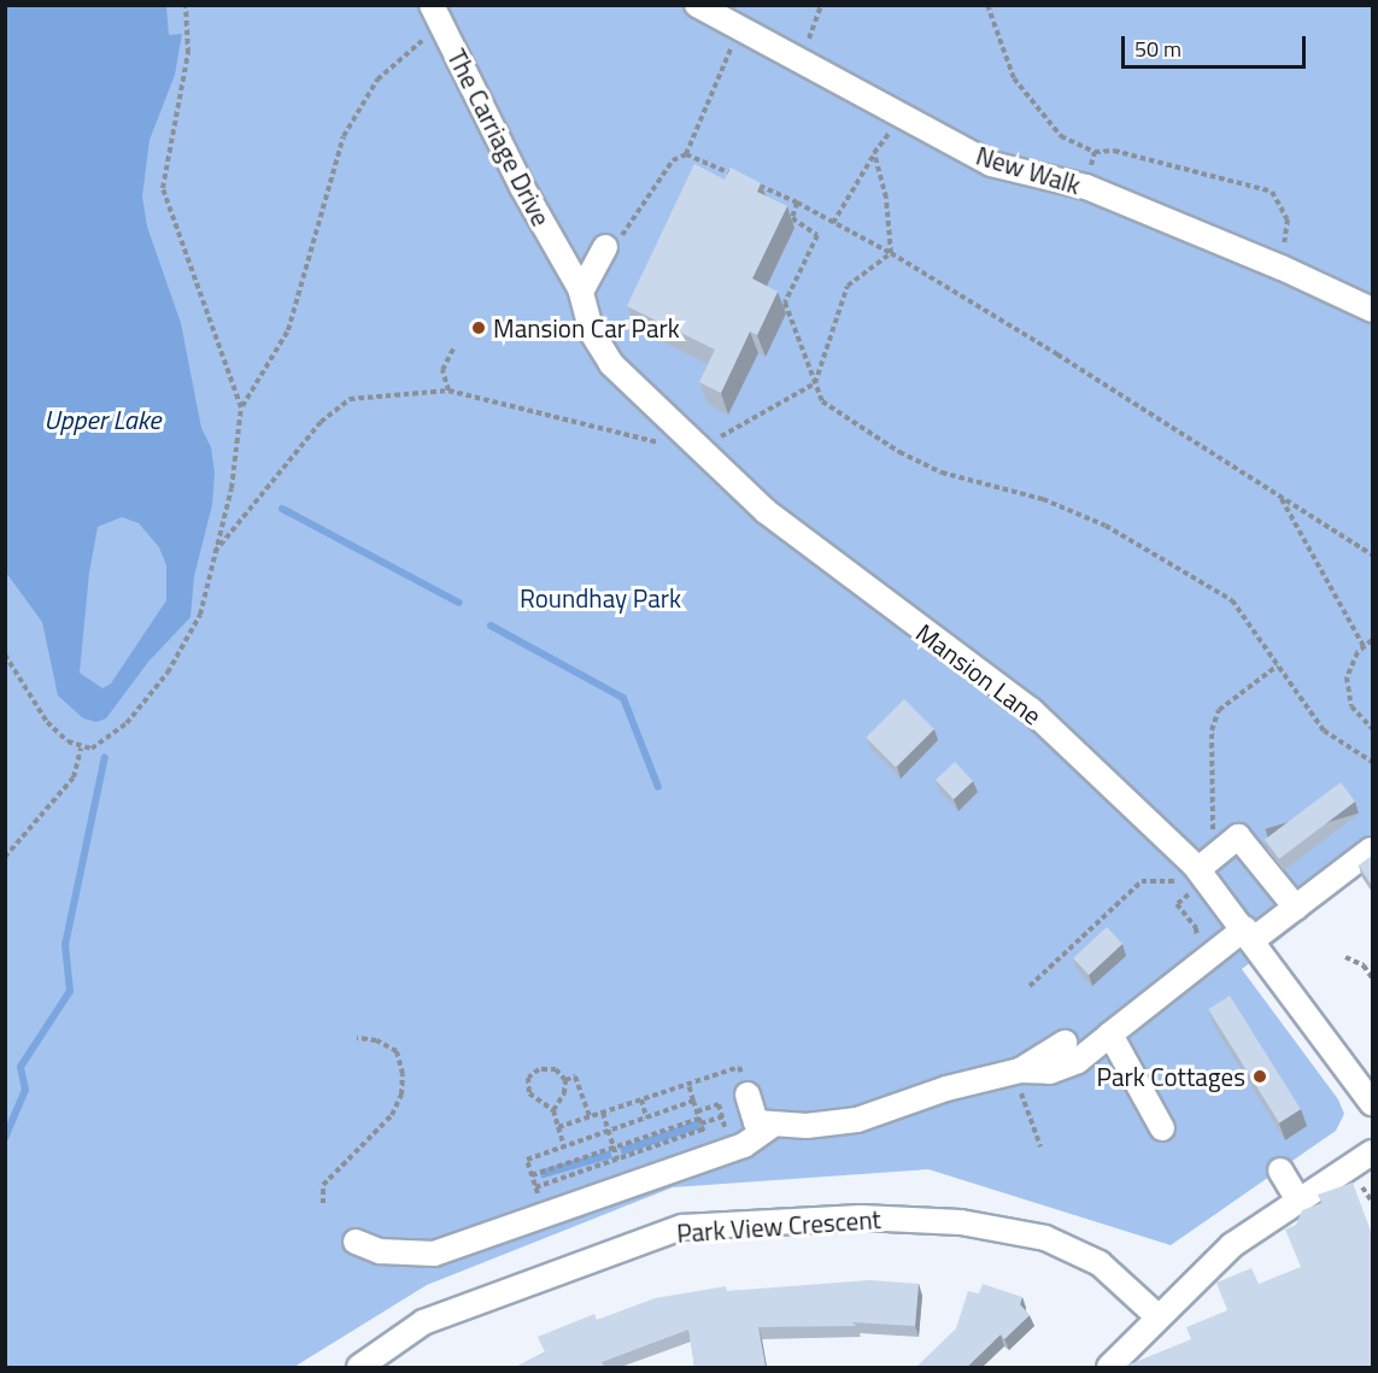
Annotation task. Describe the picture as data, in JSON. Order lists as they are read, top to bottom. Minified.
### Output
{"streets":{"street":["The Carriage Drive","New Walk","Mansion Lane","Park View Crescent"]},"crossings":[["The Carriage Drive","Mansion Lane"]],"water":["Upper Lake"],"parks":["Roundhay Park"],"places":["Mansion Car Park","Park Cottages"],"scale_bar":"50 m"}
